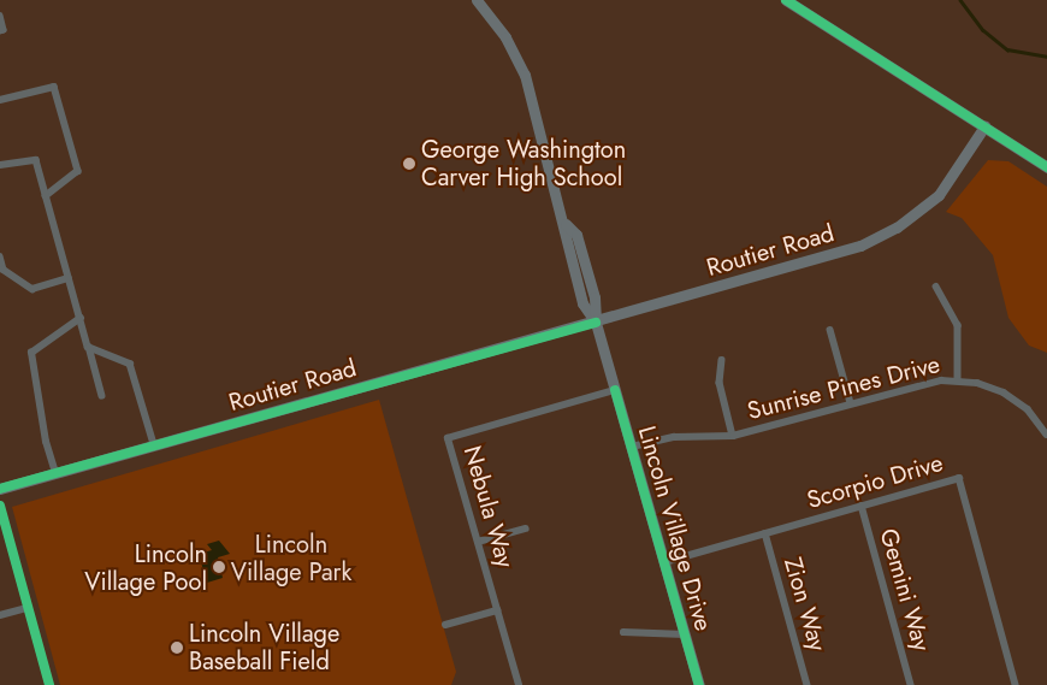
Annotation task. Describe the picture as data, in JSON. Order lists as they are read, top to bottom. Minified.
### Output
{"streets":{"street":["Routier Road","Sunrise Pines Drive","Scorpio Drive","Nebula Way","Lincoln Village Drive","Gemini Way","Zion Way"]},"crossings":[["Routier Road","Lincoln Village Drive"],["Sunrise Pines Drive","Lincoln Village Drive"],["Scorpio Drive","Lincoln Village Drive"],["Scorpio Drive","Gemini Way"],["Scorpio Drive","Zion Way"],["Nebula Way","Lincoln Village Drive"]],"parks":["Lincoln Village Park"],"places":["George Washington Carver High School","Lincoln Village Pool","Lincoln Village Baseball Field"]}
